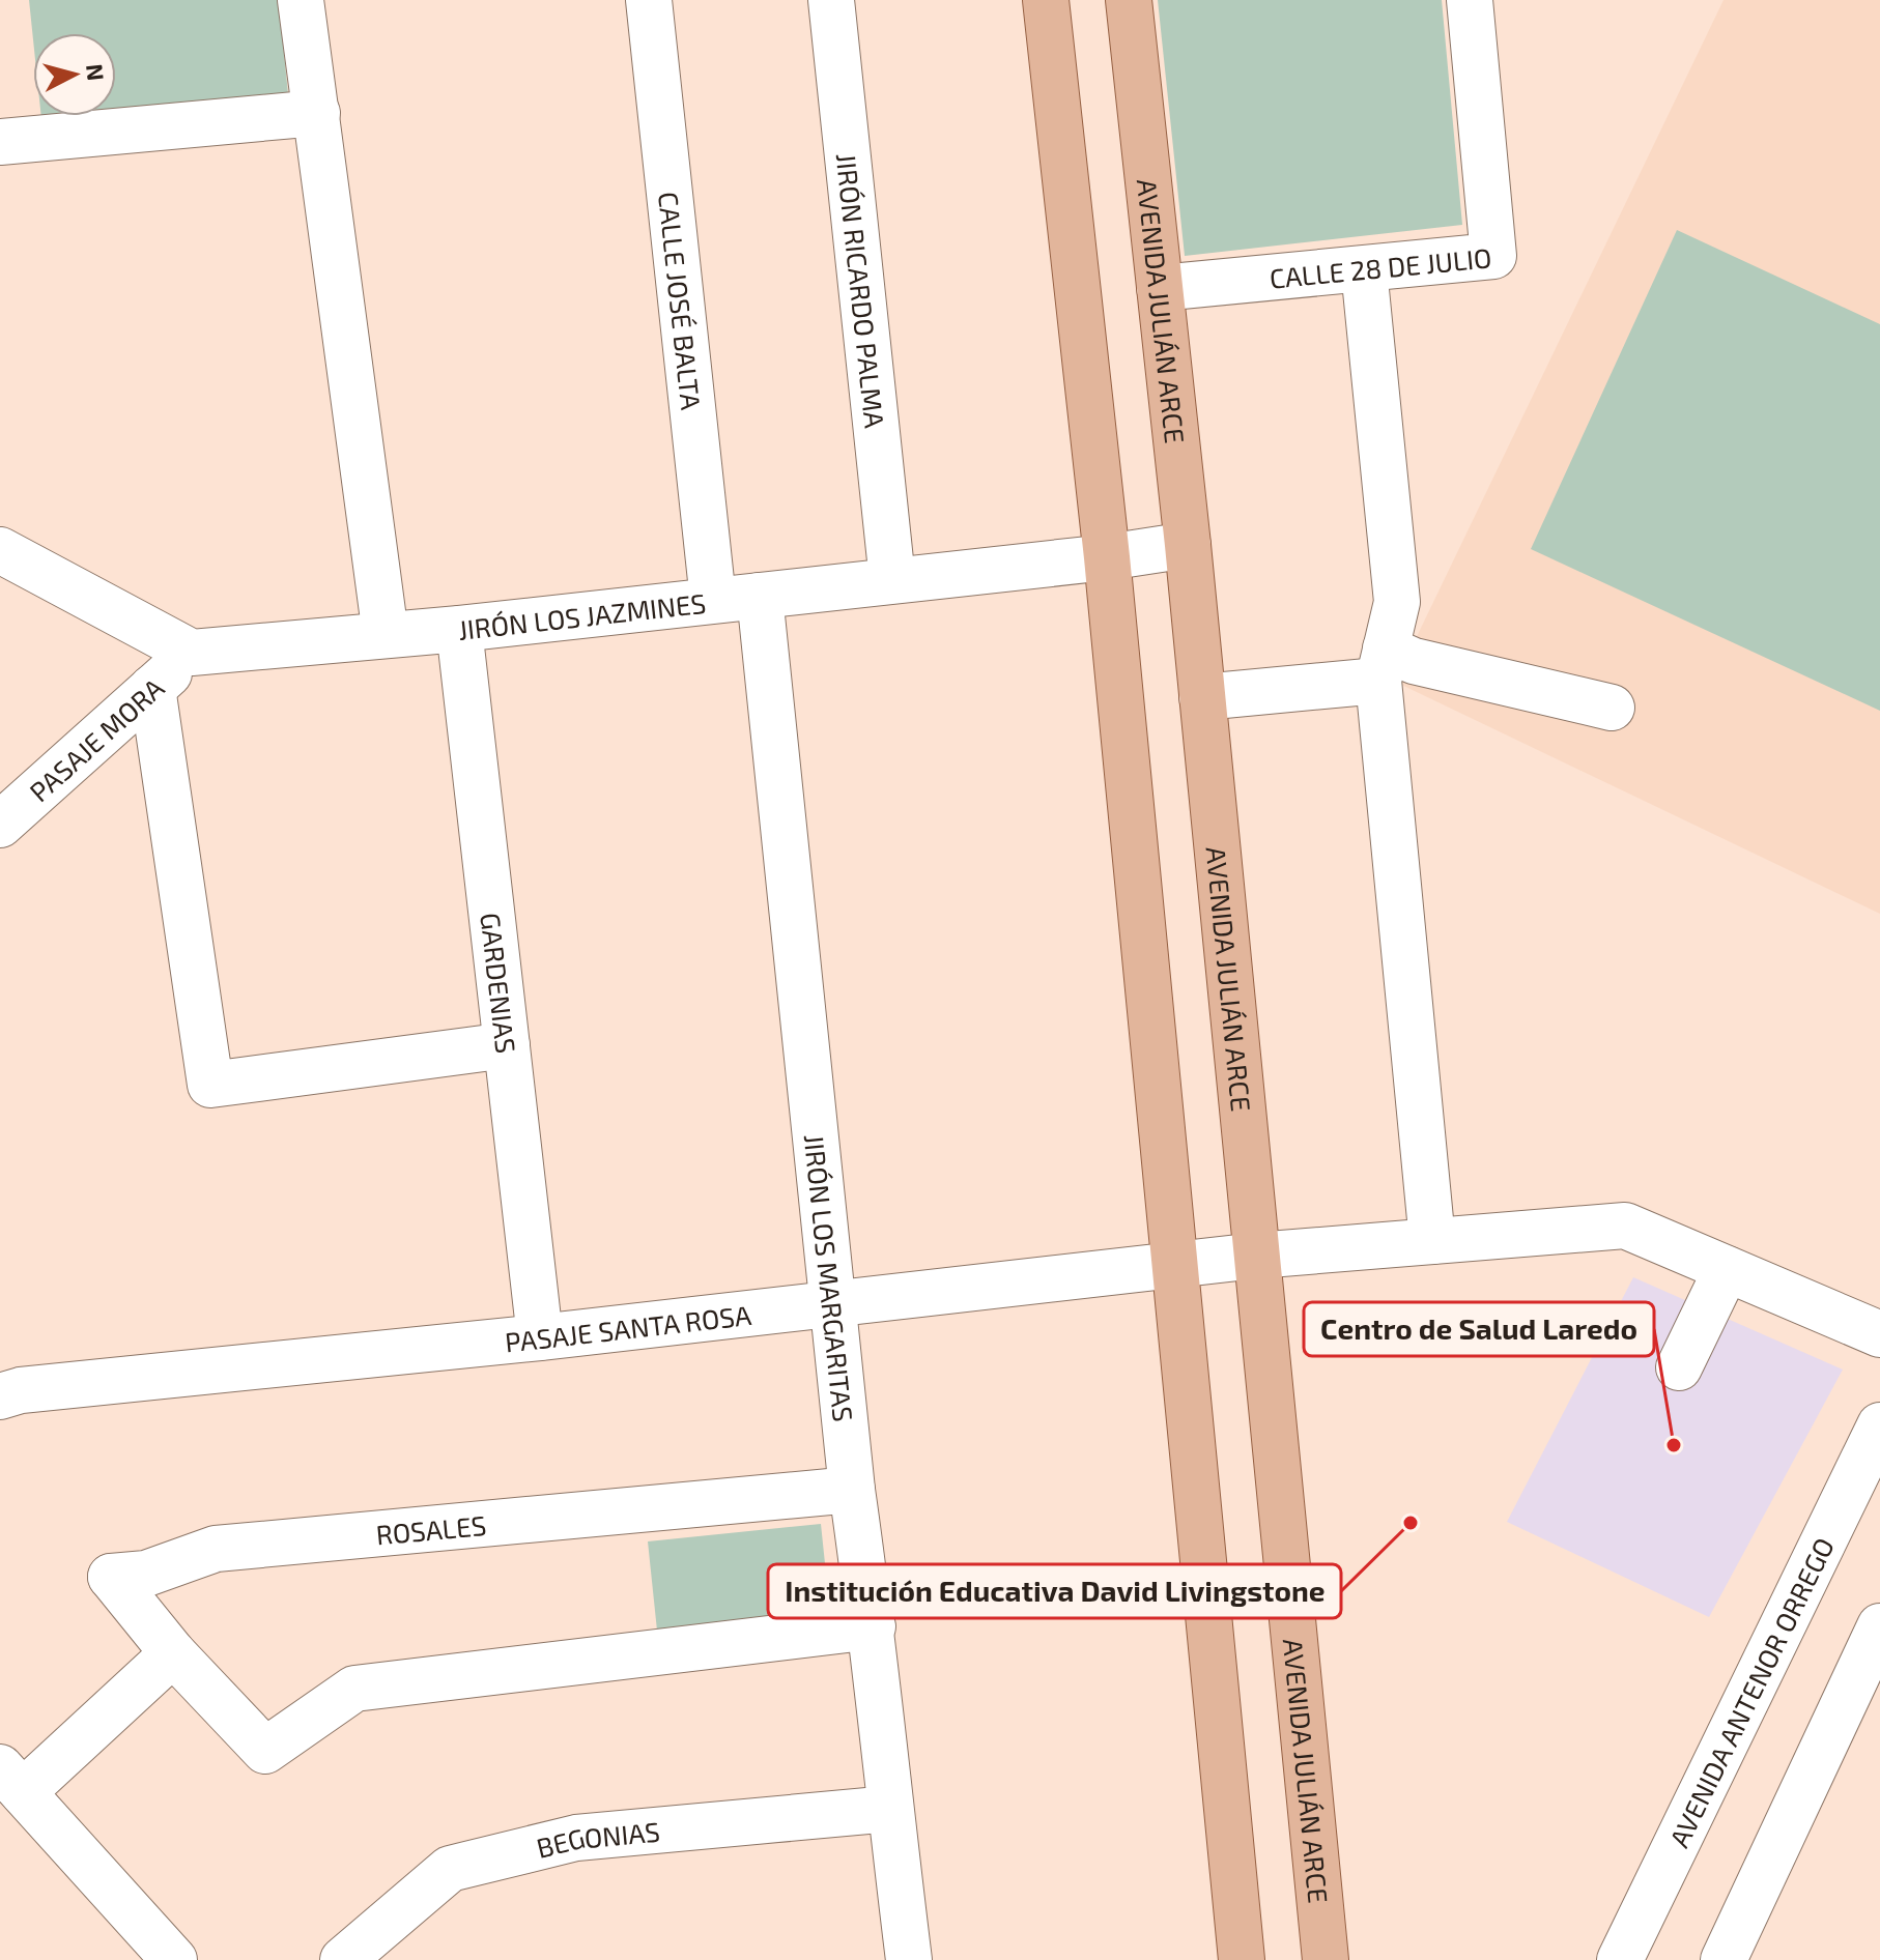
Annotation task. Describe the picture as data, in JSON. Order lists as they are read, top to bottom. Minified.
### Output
{"streets":{"main road":["AVENIDA JULIÁN ARCE"],"street":["CALLE 28 DE JULIO","JIRÓN RICARDO PALMA","CALLE JOSÉ BALTA","JIRÓN LOS JAZMINES","PASAJE MORA","GARDENIAS","JIRÓN LOS MARGARITAS","PASAJE SANTA ROSA","ROSALES","AVENIDA ANTENOR ORREGO","BEGONIAS"]},"crossings":[["CALLE 28 DE JULIO","AVENIDA JULIÁN ARCE"],["JIRÓN RICARDO PALMA","JIRÓN LOS JAZMINES"],["CALLE JOSÉ BALTA","JIRÓN LOS JAZMINES"],["AVENIDA JULIÁN ARCE","JIRÓN LOS JAZMINES"],["AVENIDA JULIÁN ARCE","PASAJE SANTA ROSA"],["JIRÓN LOS JAZMINES","PASAJE MORA"],["JIRÓN LOS JAZMINES","GARDENIAS"],["JIRÓN LOS JAZMINES","JIRÓN LOS MARGARITAS"],["GARDENIAS","PASAJE SANTA ROSA"],["JIRÓN LOS MARGARITAS","PASAJE SANTA ROSA"],["JIRÓN LOS MARGARITAS","ROSALES"],["JIRÓN LOS MARGARITAS","BEGONIAS"]],"places":["Centro de Salud Laredo","Institución Educativa David Livingstone"],"north":"right"}
